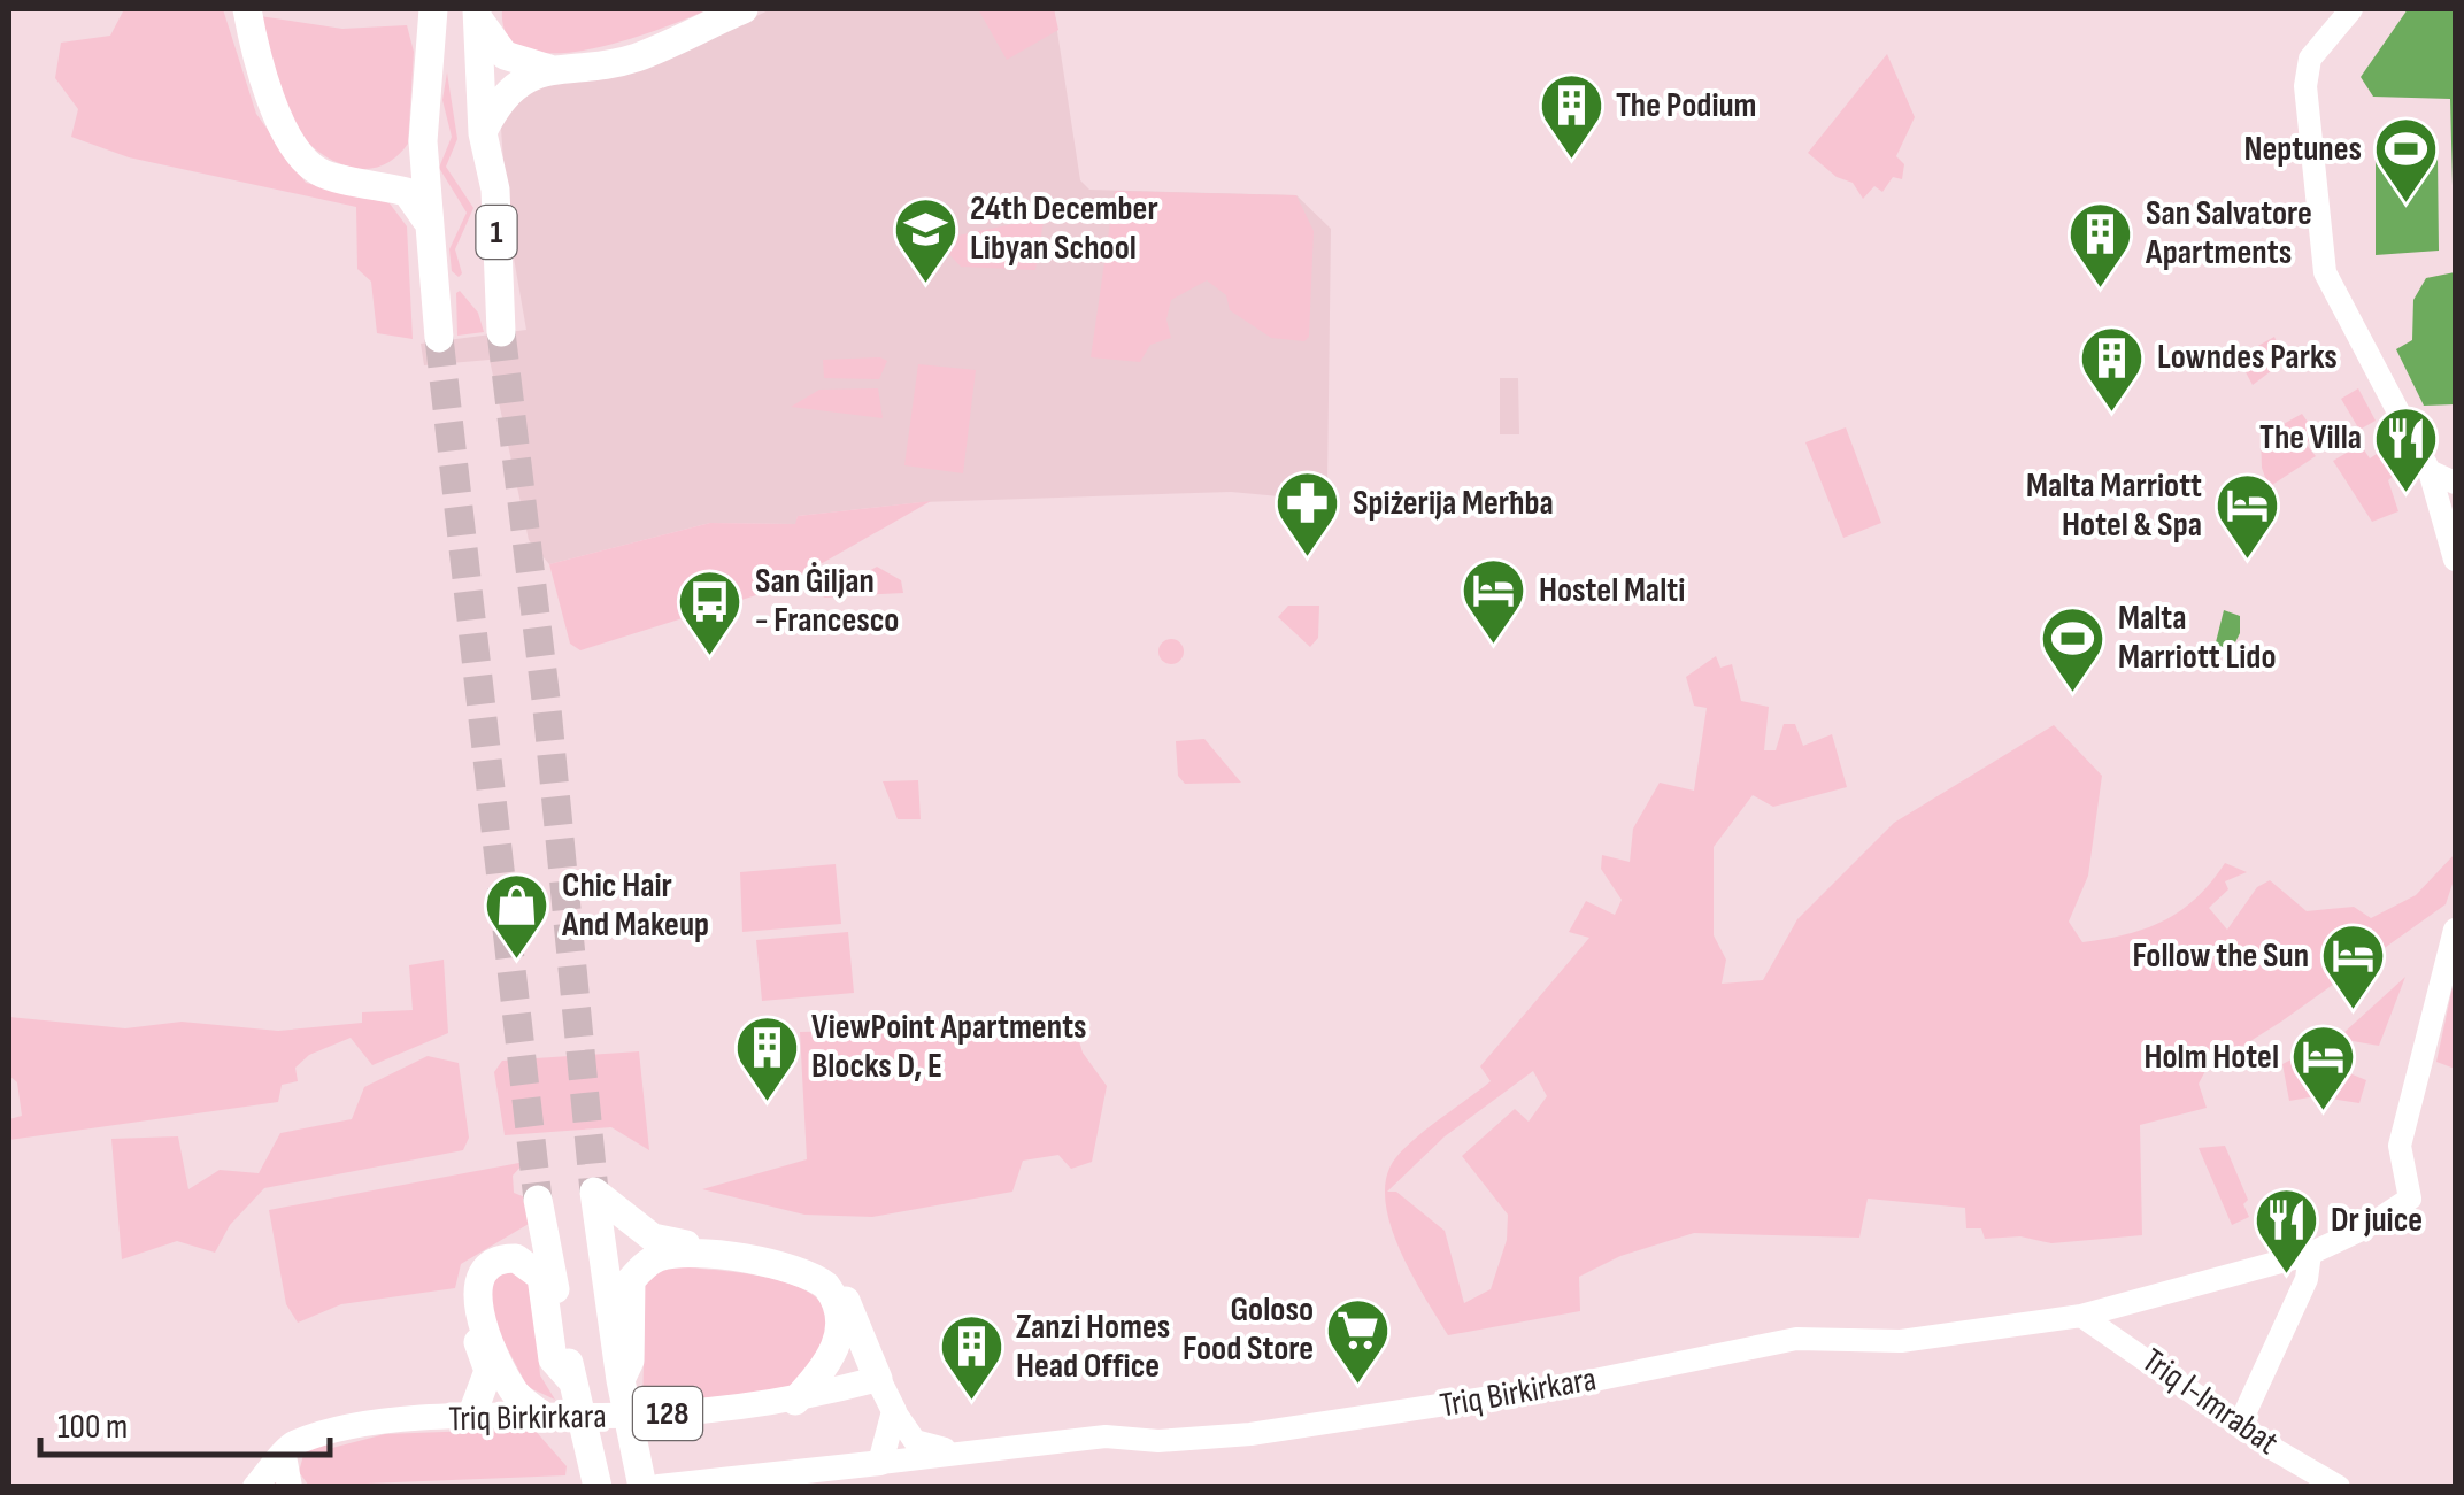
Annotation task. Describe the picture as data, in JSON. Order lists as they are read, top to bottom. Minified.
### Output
{"streets":{"highway":["1"],"main road":["Triq Birkirkara","Triq l-Imrabat","128"]},"crossings":[["Triq Birkirkara","Triq l-Imrabat"]],"places":{"building":["The Podium","San Salvatore Apartments","Lowndes Parks","ViewPoint Apartments Blocks D, E","Zanzi Homes Head Office"],"sports":["Neptunes","Malta Marriott Lido"],"school or university":["24th December Libyan School"],"restaurant":["The Villa","Dr juice"],"pharmacy":["Spiżerija Merħba"],"hotel":["Malta Marriott Hotel & Spa","Hostel Malti","Follow the Sun","Holm Hotel"],"bus stop":["San Ġiljan - Francesco"],"shop":["Chic Hair And Makeup"],"supermarket":["Goloso Food Store"]},"scale_bar":"100 m"}
